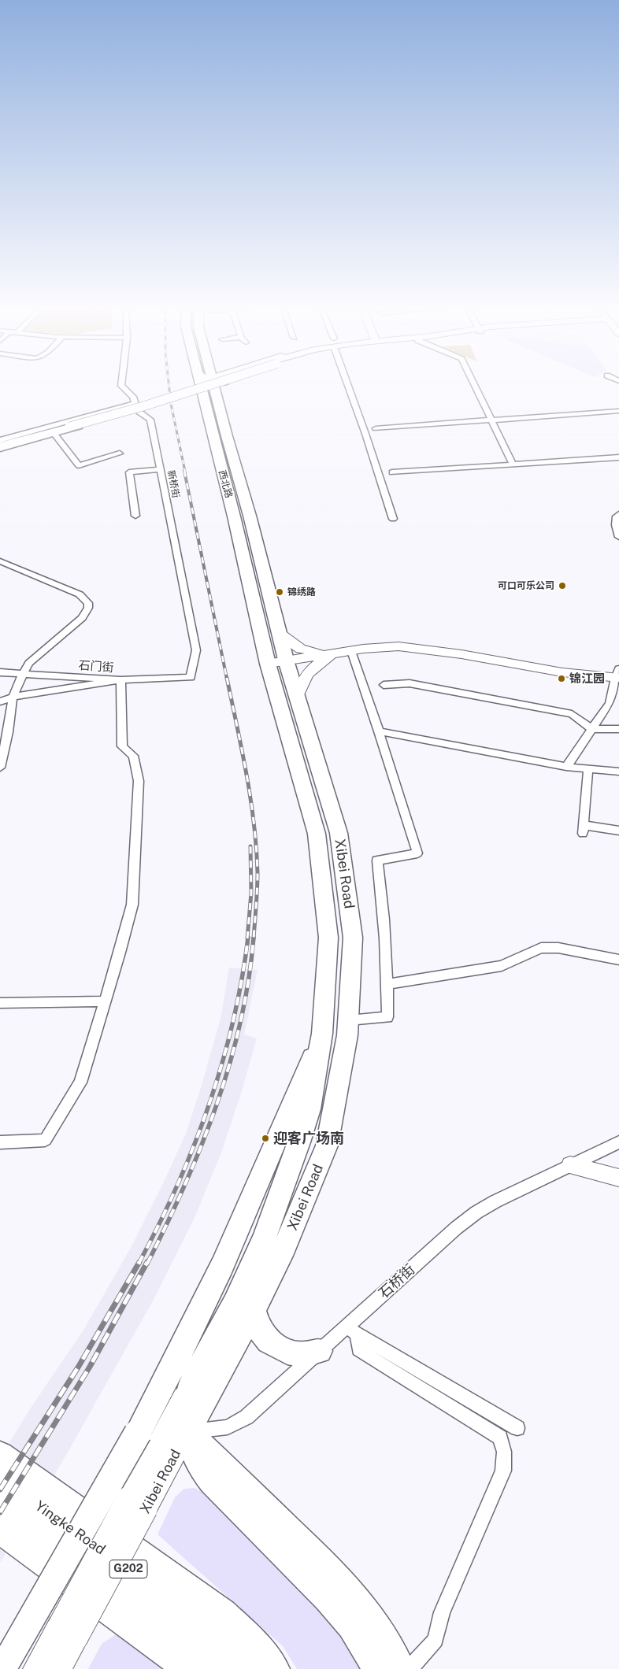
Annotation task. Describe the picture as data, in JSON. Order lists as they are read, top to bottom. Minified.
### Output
{"streets":{"highway":["西北路","Xibei Road","Yingke Road","G202"],"street":["新桥街","石门街","石桥街"]},"crossings":[["新桥街","石门街"],["西北路","Xibei Road"],["Xibei Road","石桥街"]],"places":["可口可乐公司","锦绣路","锦江园","迎客广场南"]}
